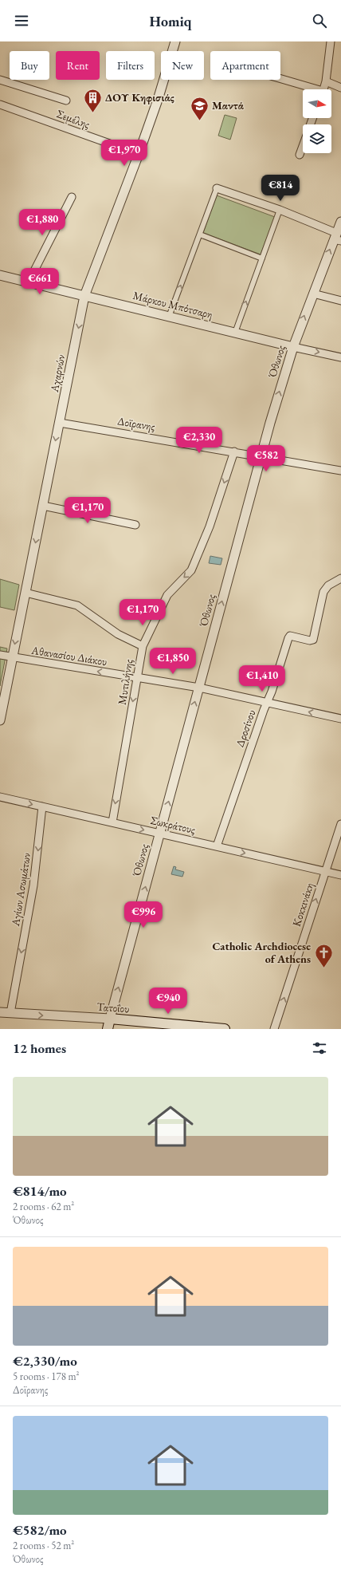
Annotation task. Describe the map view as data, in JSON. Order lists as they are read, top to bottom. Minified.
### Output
{"streets":{"main road":["Όθωνος","Τατοΐου"],"street":["Σεμέλης","Μάρκου Μπότσαρη","Αχαρνών","Δοϊρανης","Αθανασίου Διάκου","Μυτιλήνης","Δροσίνου","Σωκράτους","Αγίων Ασωμάτων","Κοκκινάκη"]},"crossings":[["Σεμέλης","Αχαρνών"],["Μάρκου Μπότσαρη","Όθωνος"],["Μάρκου Μπότσαρη","Αχαρνών"],["Όθωνος","Δοϊρανης"],["Όθωνος","Αθανασίου Διάκου"],["Όθωνος","Σωκράτους"],["Όθωνος","Τατοΐου"],["Αχαρνών","Δοϊρανης"],["Αχαρνών","Αθανασίου Διάκου"],["Δοϊρανης","Μυτιλήνης"],["Αθανασίου Διάκου","Μυτιλήνης"],["Αθανασίου Διάκου","Δροσίνου"],["Μυτιλήνης","Σωκράτους"],["Δροσίνου","Σωκράτους"],["Σωκράτους","Αγίων Ασωμάτων"],["Σωκράτους","Κοκκινάκη"],["Αγίων Ασωμάτων","Τατοΐου"]],"one_way":["Όθωνος","Αχαρνών","Μυτιλήνης","Σωκράτους","Αγίων Ασωμάτων","Κοκκινάκη","Τατοΐου"],"places":{"building":["ΔΟΥ Κηφισιάς"],"school or university":["Μαντά"],"church":["Catholic Archdiocese of Athens"]},"north":"right","page":{"header":"Homiq","chip":["Buy","Rent","Filters","New","Apartment"],"price":["€1,970","€814","€1,880","€661","€2,330","€582","€1,170","€1,170","€1,850","€1,410","€996","€940"],"heading":"12 homes","list":[{"name":"€814/mo","note":"2 rooms · 62 m² · Όθωνος"},{"name":"€2,330/mo","note":"5 rooms · 178 m² · Δοϊρανης"},{"name":"€582/mo","note":"2 rooms · 52 m² · Όθωνος"}]}}
